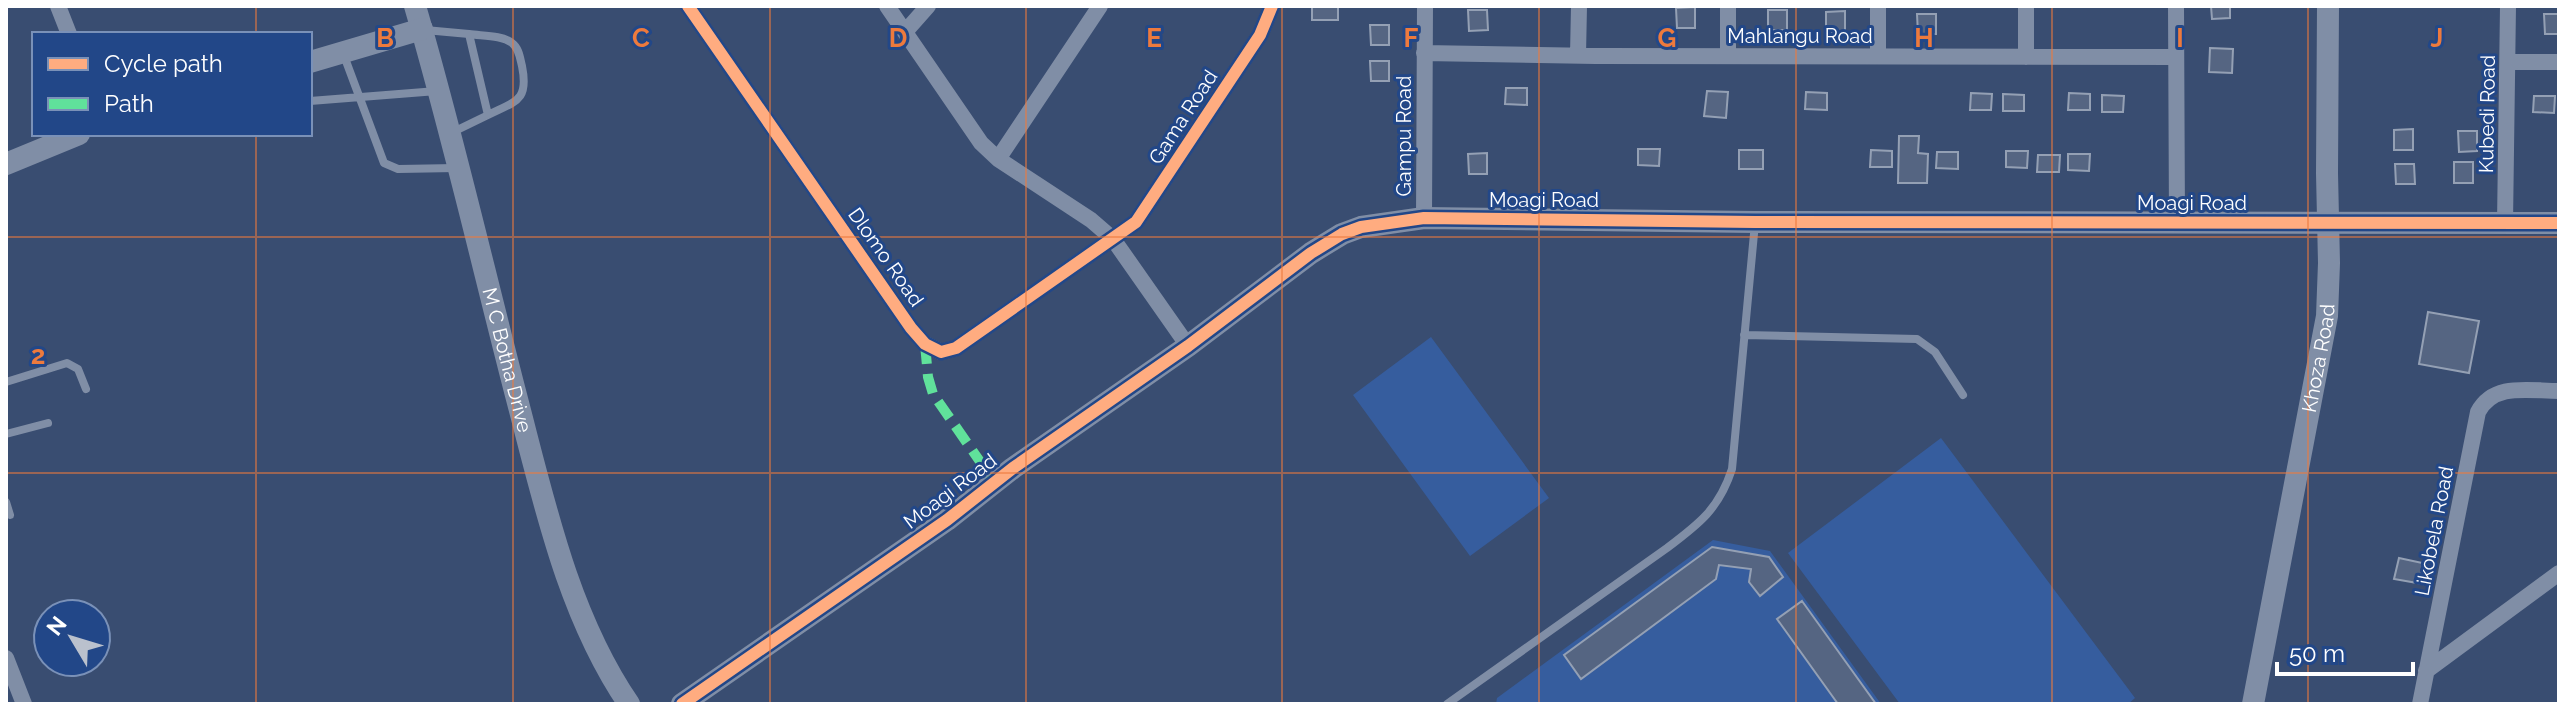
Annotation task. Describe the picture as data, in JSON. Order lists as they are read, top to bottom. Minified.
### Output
{"streets":{"street":["Mahlangu Road","Kubedi Road","Gama Road","Gampu Road","Moagi Road","Dlomo Road","Khoza Road","M C Botha Drive","Likobela Road"]},"crossings":[["Mahlangu Road","Gampu Road"],["Kubedi Road","Moagi Road"],["Gama Road","Dlomo Road"],["Gampu Road","Moagi Road"],["Moagi Road","Khoza Road"]],"legend":["Cycle path","Path"],"scale_bar":"50 m","north":"top left","grid":{"columns":["B","C","D","E","F","G","H","I","J"],"rows":["2"]}}
